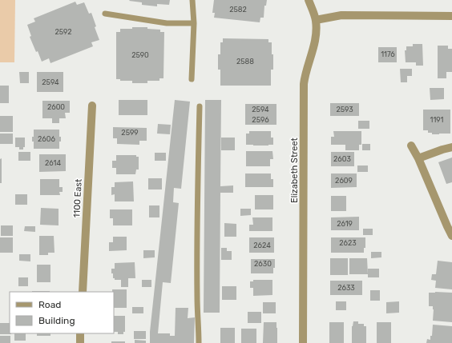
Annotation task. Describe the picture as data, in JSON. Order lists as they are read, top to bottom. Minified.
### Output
{"streets":{"street":["Elizabeth Street","1100 East"]},"house_numbers":["2582","2592","1176","2590","2588","2594","2600","2594","2593","2596","1191","2599","2606","2603","2614","2609","2619","2623","2624","2630","2633"],"legend":["Road","Building"]}
